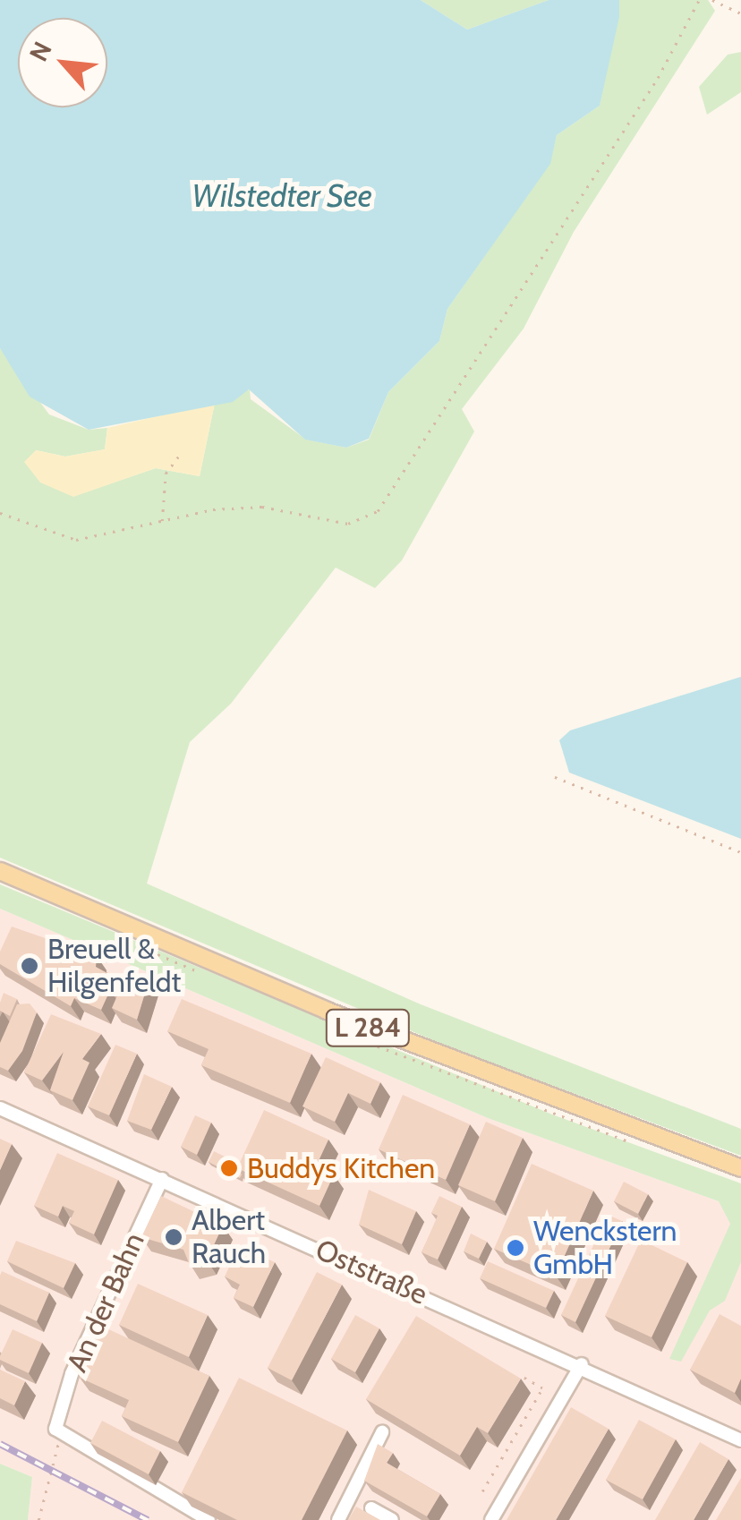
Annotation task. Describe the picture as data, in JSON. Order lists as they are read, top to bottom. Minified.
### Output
{"streets":{"main road":["L 284"],"street":["Oststraße","An der Bahn"]},"crossings":[["Oststraße","An der Bahn"]],"water":["Wilstedter See"],"places":["Breuell & Hilgenfeldt","Buddys Kitchen","Albert Rauch","Wenckstern GmbH"],"north":"top left"}
